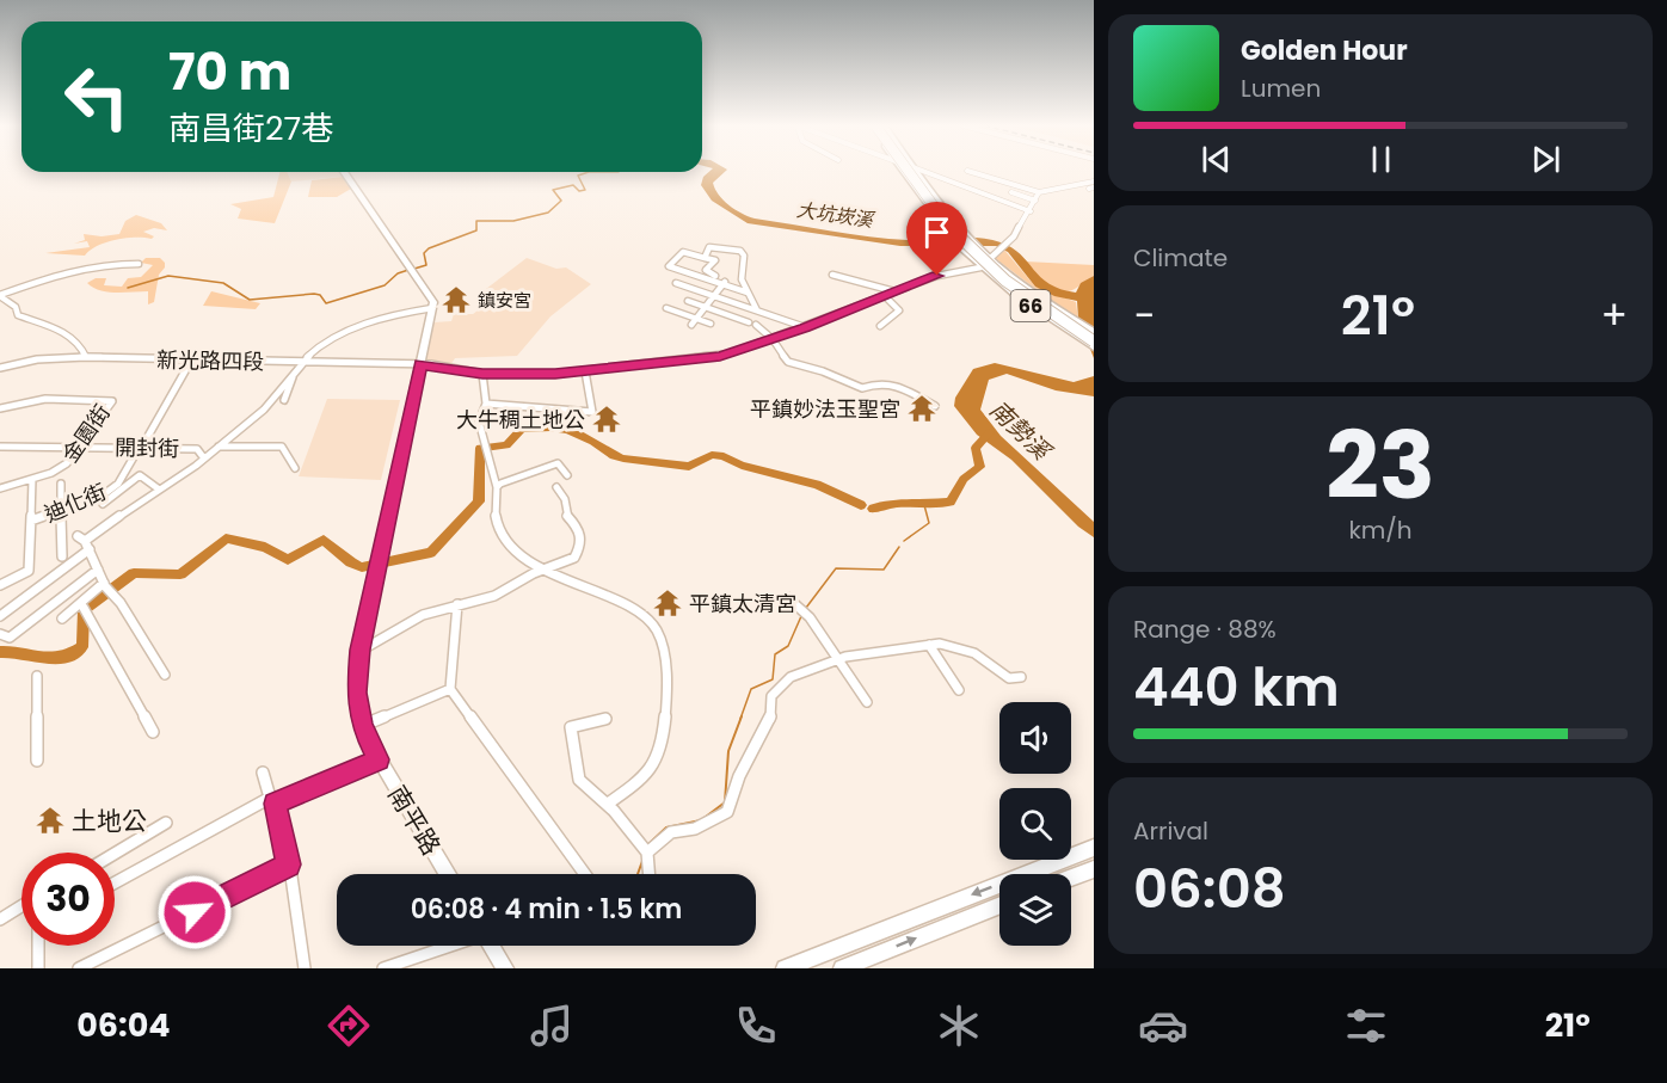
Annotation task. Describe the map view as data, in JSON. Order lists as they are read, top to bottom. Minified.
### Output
{"streets":{"highway":["66"],"main road":["南平路"],"street":["新光路四段","金園街","開封街","迪化街"]},"crossings":[["66","新光路四段"],["新光路四段","迪化街"],["新光路四段","南平路"],["金園街","開封街"],["開封街","迪化街"]],"water":["大坑崁溪","南勢溪"],"places":{"temple":["鎮安宮","平鎮妙法玉聖宮","大牛稠土地公","平鎮太清宮","土地公"]},"page":{"turn":["70 m","南昌街27巷"],"song":["Golden Hour","Lumen"],"tile":["Climate",["23","km/h"],["Range · 88%","440 km"],["Arrival","06:08"]],"heat":["−","21°","+"],"limit":"30","trip":"06:08 · 4 min · 1.5 km","tabs":["06:04","21°"]}}
